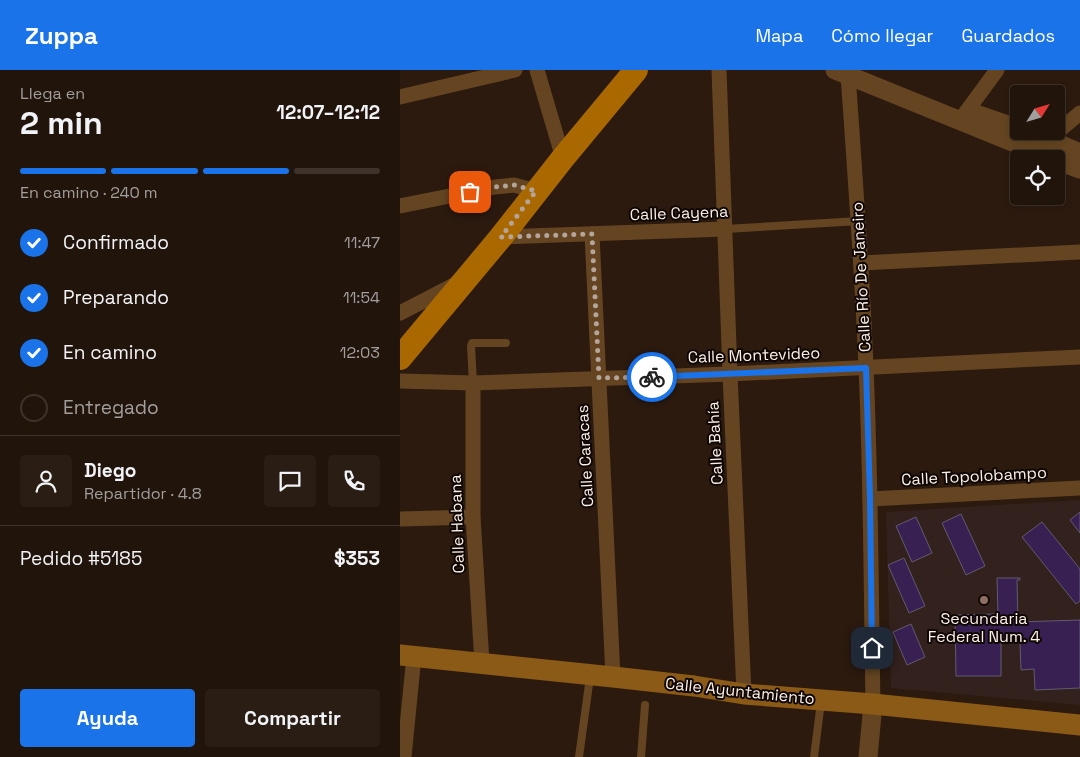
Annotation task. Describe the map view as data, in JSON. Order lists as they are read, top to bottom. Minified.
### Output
{"streets":{"main road":["Calle Ayuntamiento"],"street":["Calle Cayena","Calle Río De Janeiro","Calle Montevideo","Calle Bahía","Calle Caracas","Calle Topolobampo","Calle Habana"]},"crossings":[["Calle Cayena","Calle Río De Janeiro"],["Calle Cayena","Calle Bahía"],["Calle Cayena","Calle Caracas"],["Calle Río De Janeiro","Calle Montevideo"],["Calle Río De Janeiro","Calle Topolobampo"],["Calle Río De Janeiro","Calle Ayuntamiento"],["Calle Montevideo","Calle Bahía"],["Calle Montevideo","Calle Caracas"],["Calle Montevideo","Calle Habana"],["Calle Bahía","Calle Ayuntamiento"],["Calle Caracas","Calle Ayuntamiento"],["Calle Habana","Calle Ayuntamiento"]],"places":["Secundaria Federal Num. 4"],"north":"top right","page":{"header":"Zuppa","nav":["Mapa","Cómo llegar","Guardados"],"heading":["2 min","Llega en","12:07–12:12"],"panel":["Diego","Repartidor · 4.8","Pedido #5185","$353"],"bar":"En camino · 240 m","list":[["Confirmado","11:47"],["Preparando","11:54"],["En camino","12:03"],"Entregado"],"buttons":["Ayuda","Compartir"]}}
